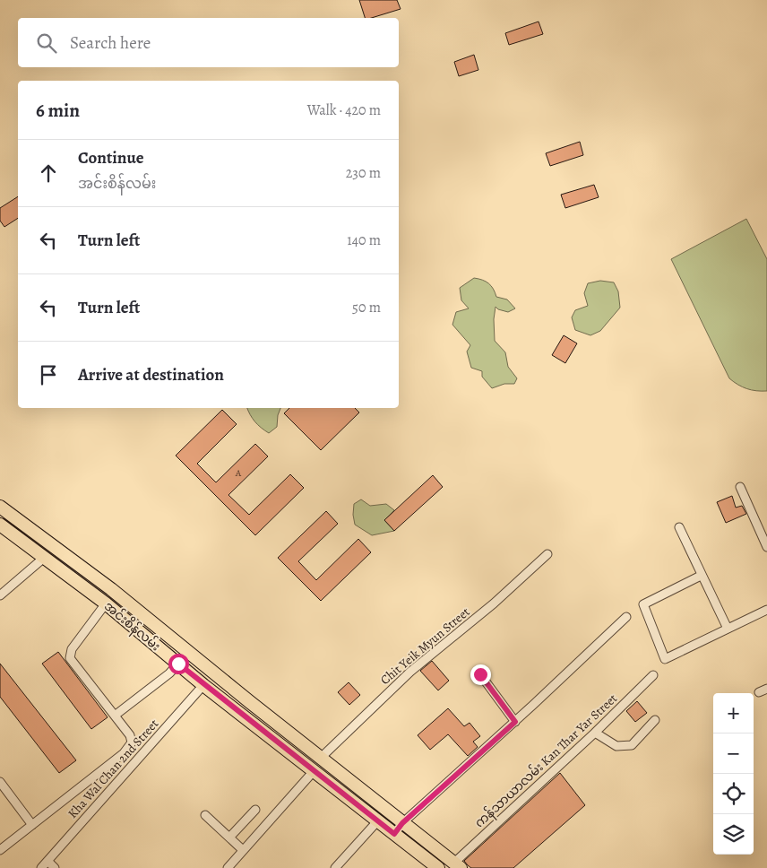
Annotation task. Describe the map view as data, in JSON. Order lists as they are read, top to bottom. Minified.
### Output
{"streets":{"main road":["အင်းစိန်လမ်း"],"street":["Chit Yeik Myun Street","ကန်သာယာလမ်း Kan Thar Yar Street","Kha Wal Chan 2nd Street"]},"crossings":[["အင်းစိန်လမ်း","Chit Yeik Myun Street"],["အင်းစိန်လမ်း","ကန်သာယာလမ်း Kan Thar Yar Street"],["အင်းစိန်လမ်း","Kha Wal Chan 2nd Street"]],"house_numbers":["A"],"page":{"search":"Search here","heading":["6 min","Walk · 420 m"],"list":[["Continue","အင်းစိန်လမ်း","230 m"],["Turn left","140 m"],["Turn left","50 m"],"Arrive at destination"],"map_buttons":["+","−"]}}
